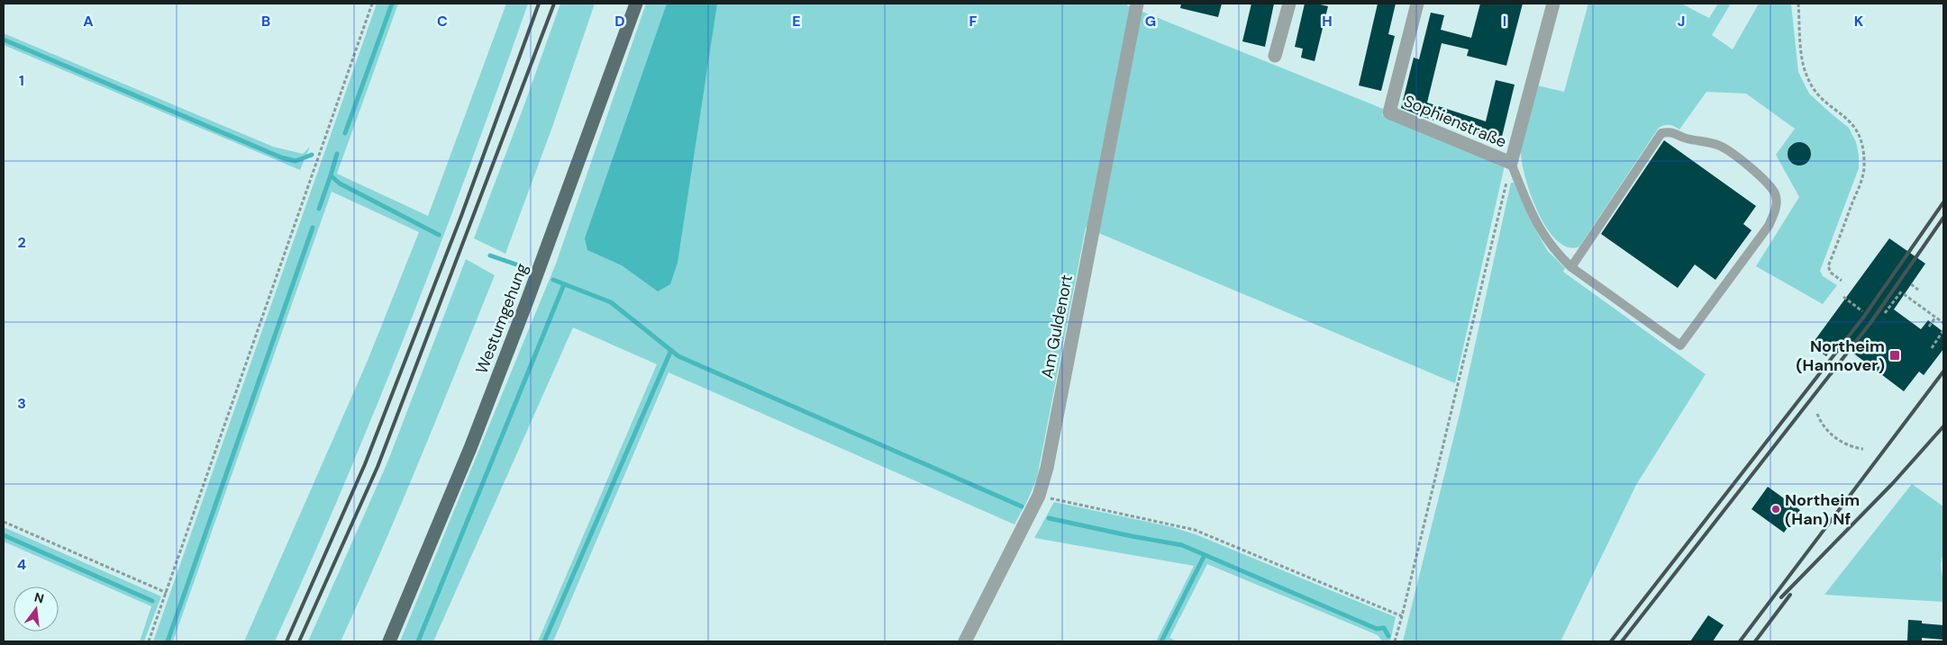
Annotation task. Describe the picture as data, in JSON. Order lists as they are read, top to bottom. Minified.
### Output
{"streets":{"main road":["Westumgehung"],"street":["Sophienstraße","Am Guldenort"]},"places":{"transit":["Northeim (Hannover)"],"other":["Northeim (Han) Nf"]},"north":"top","grid":{"columns":["A","B","C","D","E","F","G","H","I","J","K"],"rows":["1","2","3","4"]}}
